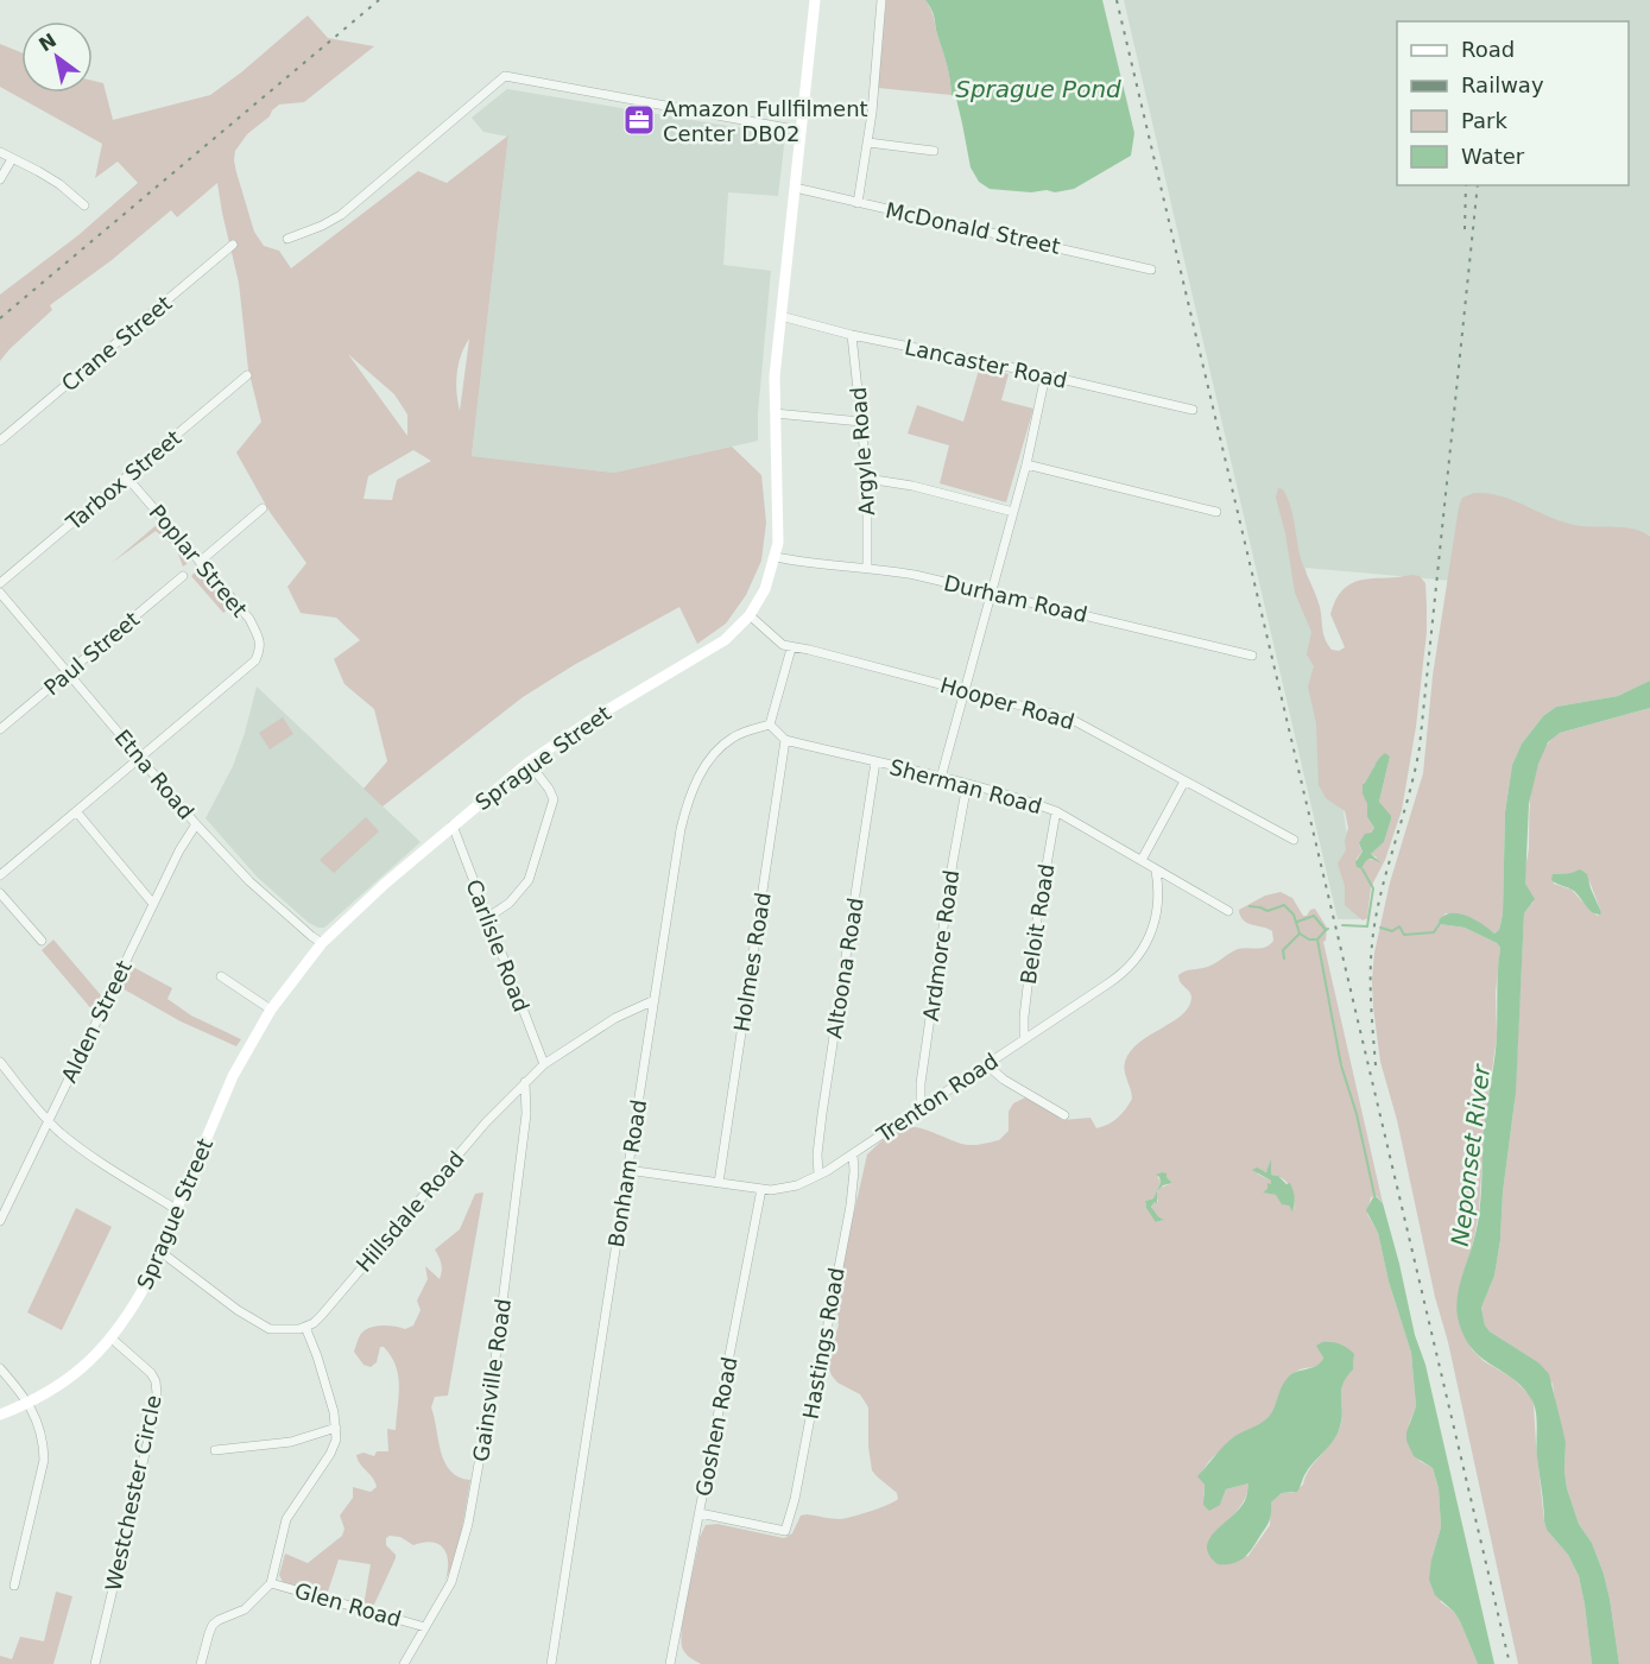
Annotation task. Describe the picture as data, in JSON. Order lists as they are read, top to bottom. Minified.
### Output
{"streets":{"main road":["Sprague Street"],"street":["McDonald Street","Crane Street","Lancaster Road","Argyle Road","Tarbox Street","Poplar Street","Durham Road","Paul Street","Hooper Road","Etna Road","Sherman Road","Beloit Road","Carlisle Road","Ardmore Road","Holmes Road","Altoona Road","Alden Street","Trenton Road","Bonham Road","Hillsdale Road","Hastings Road","Gainsville Road","Goshen Road","Westchester Circle","Glen Road"]},"crossings":[["McDonald Street","Sprague Street"],["Lancaster Road","Argyle Road"],["Lancaster Road","Sprague Street"],["Argyle Road","Durham Road"],["Tarbox Street","Poplar Street"],["Poplar Street","Etna Road"],["Durham Road","Sprague Street"],["Paul Street","Etna Road"],["Hooper Road","Sprague Street"],["Sprague Street","Etna Road"],["Sprague Street","Carlisle Road"],["Sprague Street","Westchester Circle"],["Etna Road","Alden Street"],["Sherman Road","Beloit Road"],["Sherman Road","Ardmore Road"],["Sherman Road","Holmes Road"],["Sherman Road","Altoona Road"],["Sherman Road","Trenton Road"],["Beloit Road","Trenton Road"],["Carlisle Road","Hillsdale Road"],["Ardmore Road","Trenton Road"],["Holmes Road","Trenton Road"],["Altoona Road","Trenton Road"],["Trenton Road","Bonham Road"],["Trenton Road","Hastings Road"],["Trenton Road","Goshen Road"],["Bonham Road","Hillsdale Road"],["Hillsdale Road","Gainsville Road"],["Hastings Road","Goshen Road"],["Gainsville Road","Glen Road"]],"water":["Sprague Pond","Neponset River"],"places":{"office":["Amazon Fullfilment Center DB02"]},"legend":["Road","Railway","Park","Water"],"north":"top left"}
